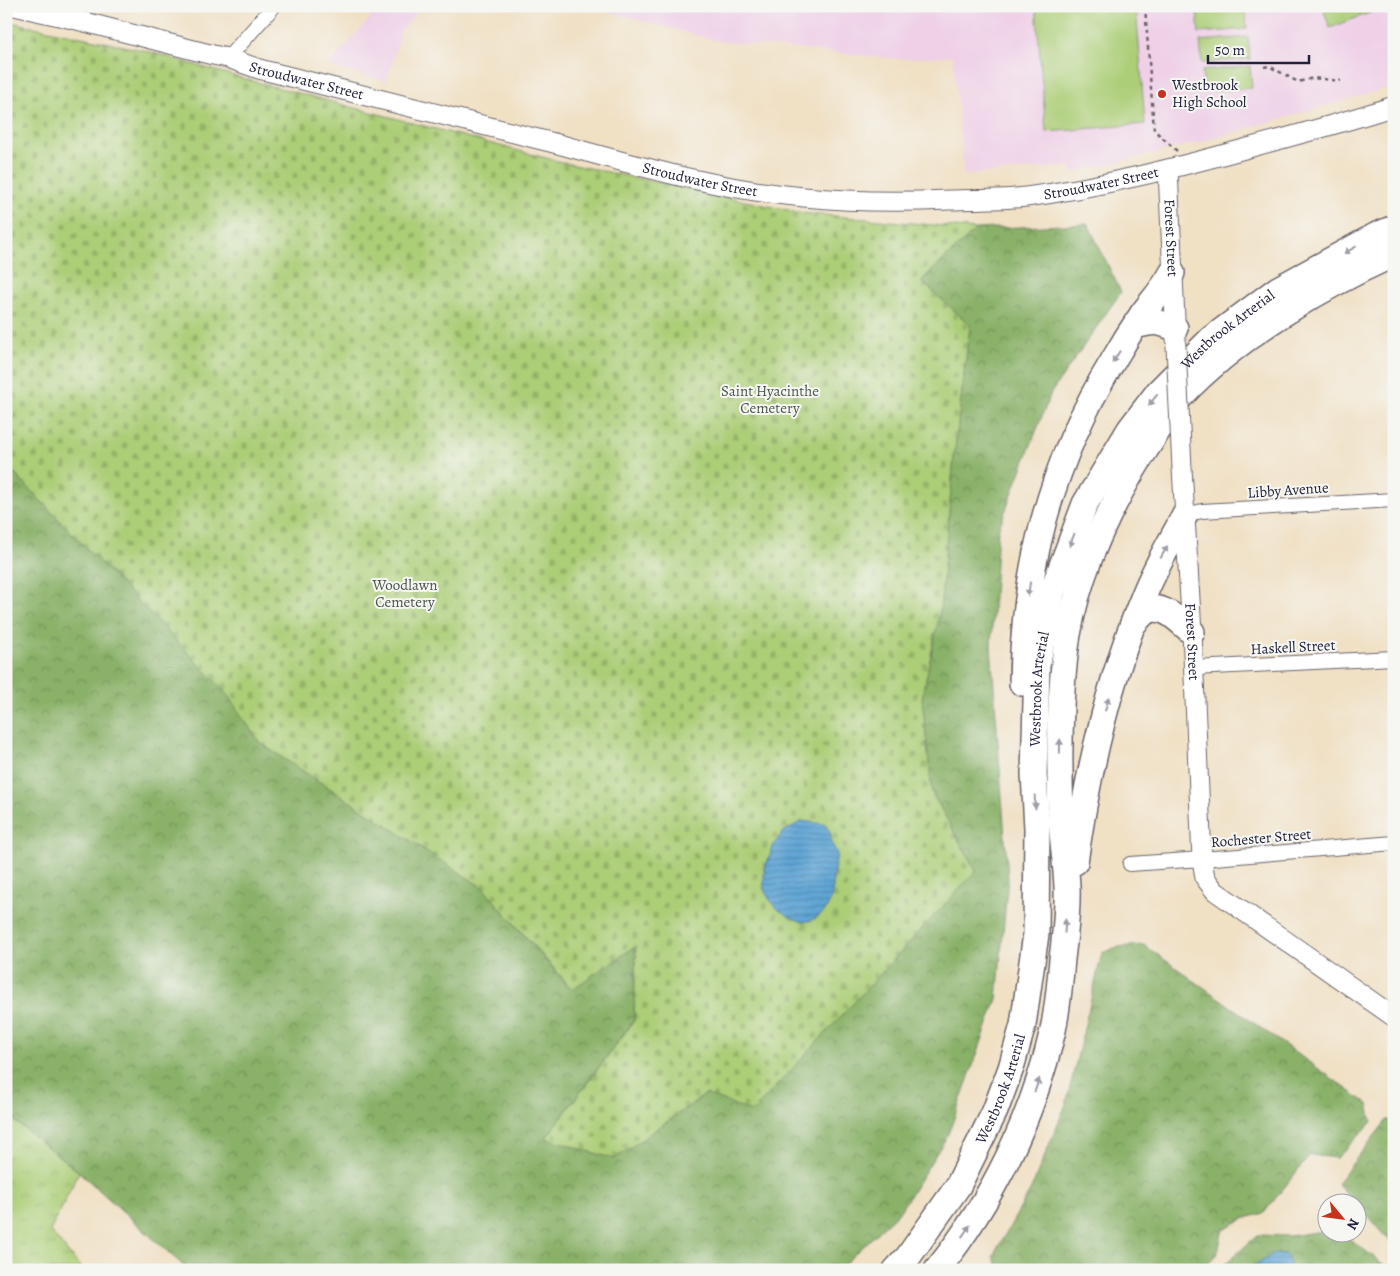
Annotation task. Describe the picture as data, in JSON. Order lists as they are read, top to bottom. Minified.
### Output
{"streets":{"highway":["Westbrook Arterial"],"main road":["Stroudwater Street","Forest Street"],"street":["Libby Avenue","Haskell Street","Rochester Street"]},"crossings":[["Stroudwater Street","Forest Street"],["Forest Street","Libby Avenue"],["Forest Street","Haskell Street"],["Forest Street","Rochester Street"]],"parks":["Saint Hyacinthe Cemetery","Woodlawn Cemetery"],"places":["Westbrook High School"],"scale_bar":"50 m","north":"bottom right"}
